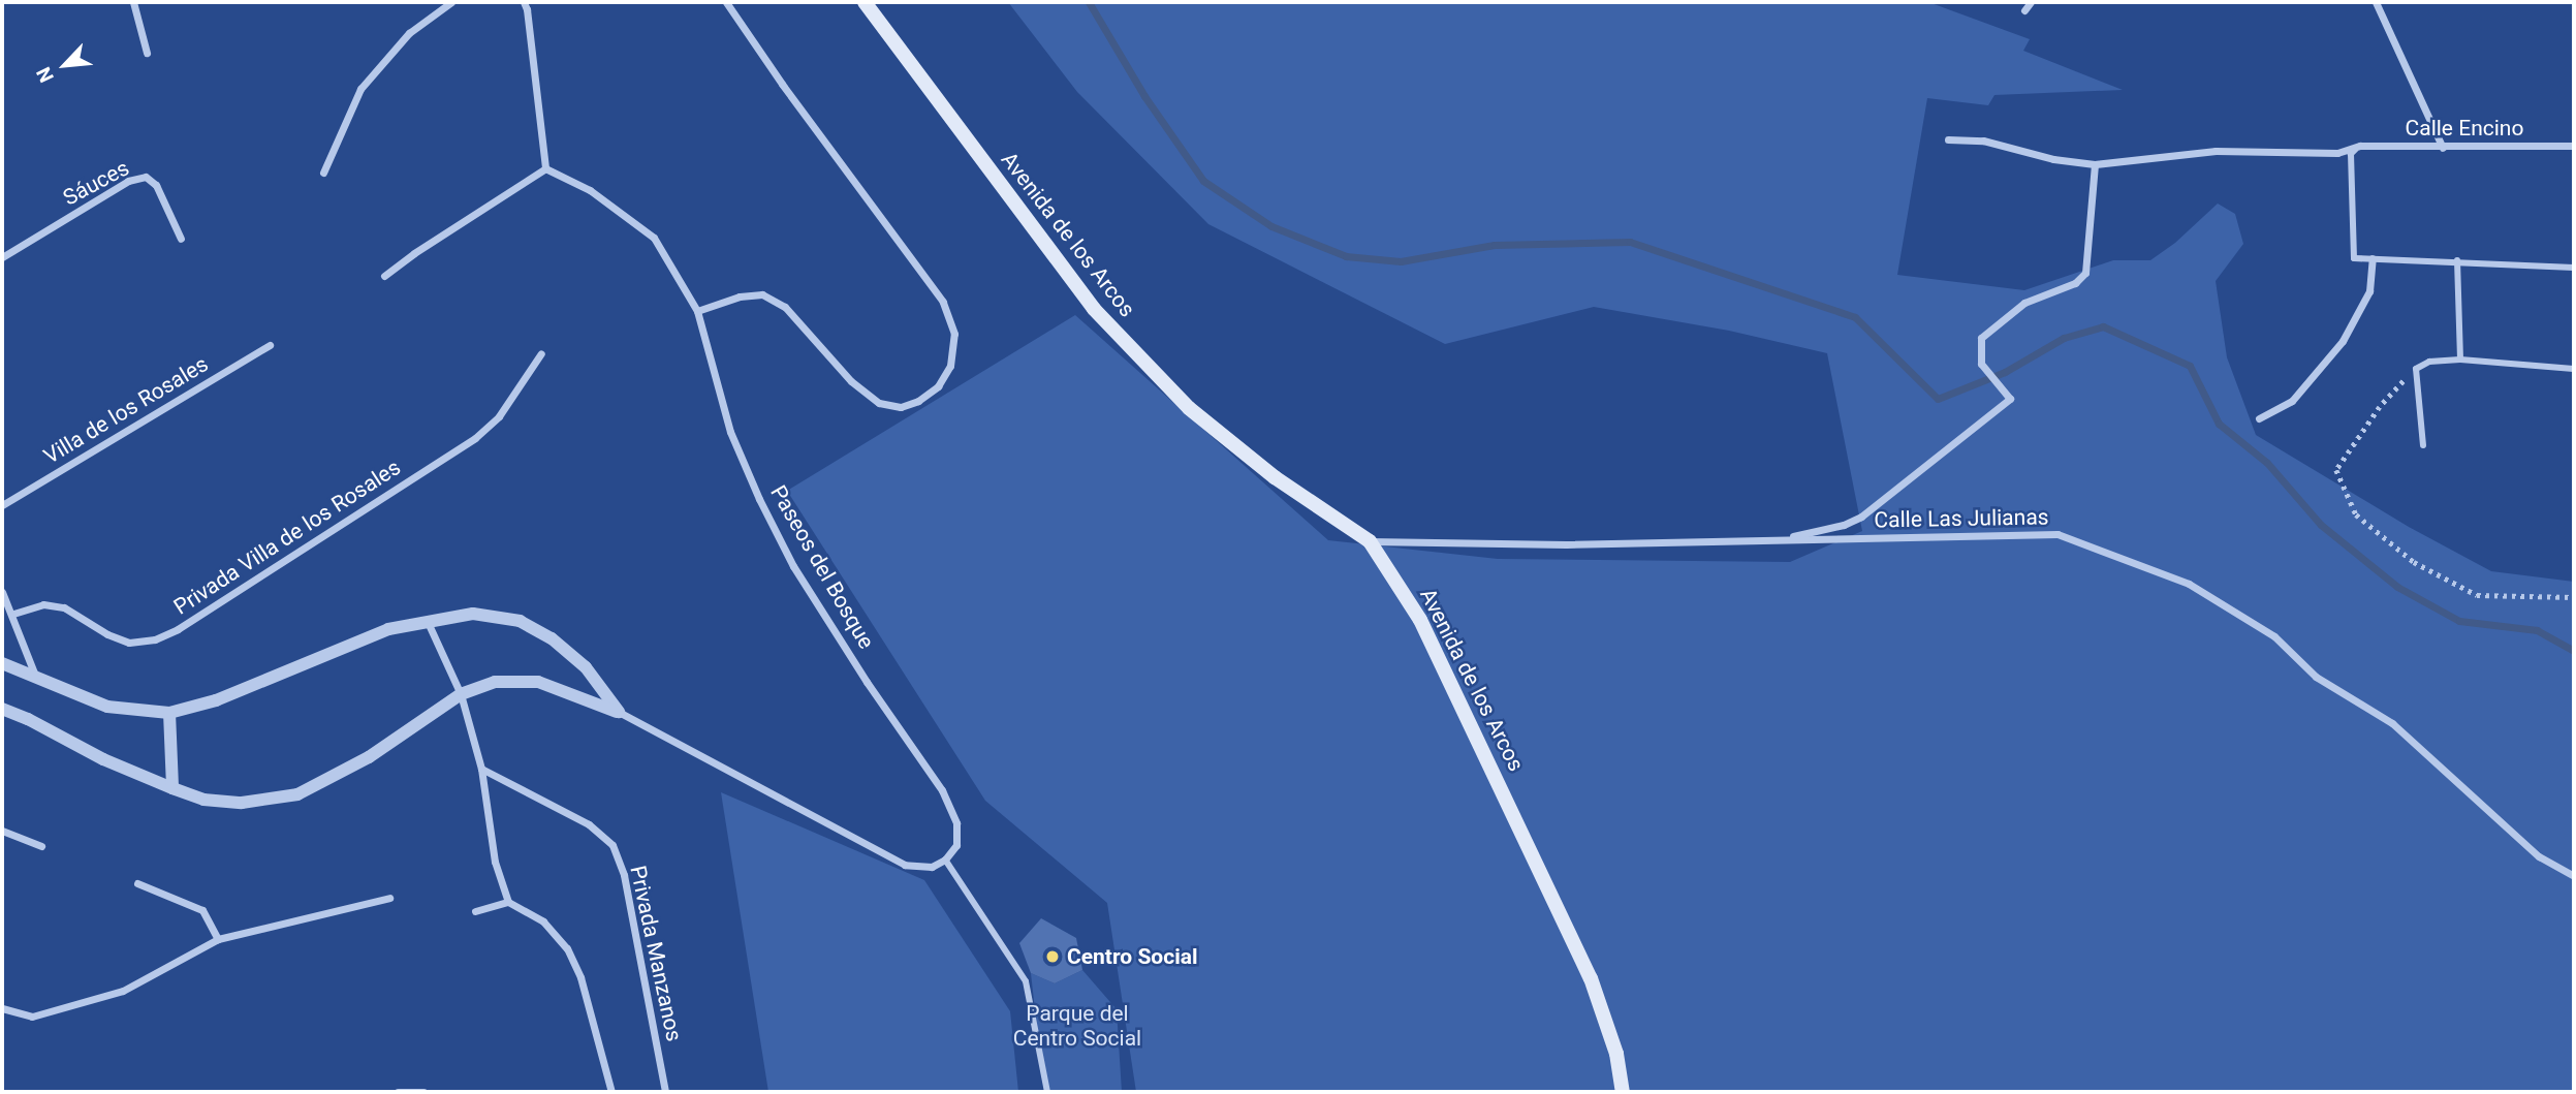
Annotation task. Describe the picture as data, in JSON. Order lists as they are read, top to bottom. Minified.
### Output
{"streets":{"main road":["Avenida de los Arcos"],"street":["Calle Encino","Sáuces","Villa de los Rosales","Calle Las Julianas","Privada Villa de los Rosales","Paseos del Bosque","Privada Manzanos"]},"crossings":[["Avenida de los Arcos","Calle Las Julianas"]],"parks":["Parque del Centro Social"],"places":["Centro Social"],"north":"bottom left"}
